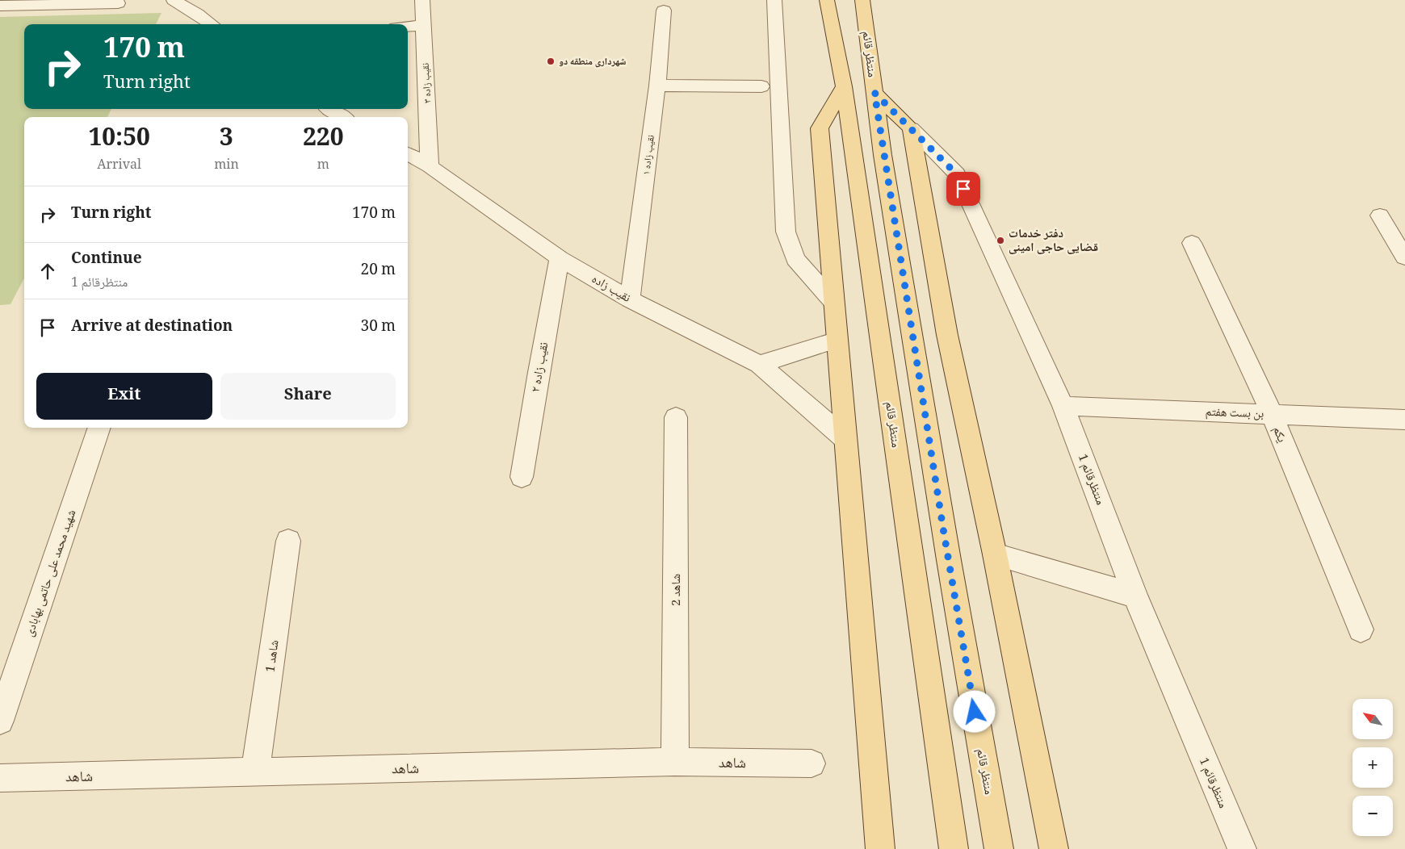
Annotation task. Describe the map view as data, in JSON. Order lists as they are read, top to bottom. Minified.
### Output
{"streets":{"main road":["منتظر قائم"],"street":["نقیب زاده ۳","نقیب زاده ۱","نقیب زاده","نقیب زاده ۲","بن بست هفتم","یکم","منتظرقائم 1","شهید محمد علی حاتمی بهابادی","شاهد 2","شاهد 1","شاهد"]},"crossings":[["نقیب زاده ۳","نقیب زاده"],["نقیب زاده ۱","نقیب زاده"],["نقیب زاده","نقیب زاده ۲"],["بن بست هفتم","یکم"],["بن بست هفتم","منتظرقائم 1"],["شاهد 2","شاهد"],["شاهد 1","شاهد"]],"places":["شهرداری منطقه دو","دفتر خدمات قضایی حاجی امینی"],"north":"top left","page":{"turn":["170 m","Turn right"],"eta":["10:50","Arrival","3","min","220","m"],"list":[{"name":"Turn right","value":"170 m"},{"name":"Continue","note":"منتظرقائم 1","value":"20 m"},{"name":"Arrive at destination","value":"30 m"}],"buttons":["Exit","Share"],"map_buttons":["+","−"]}}
